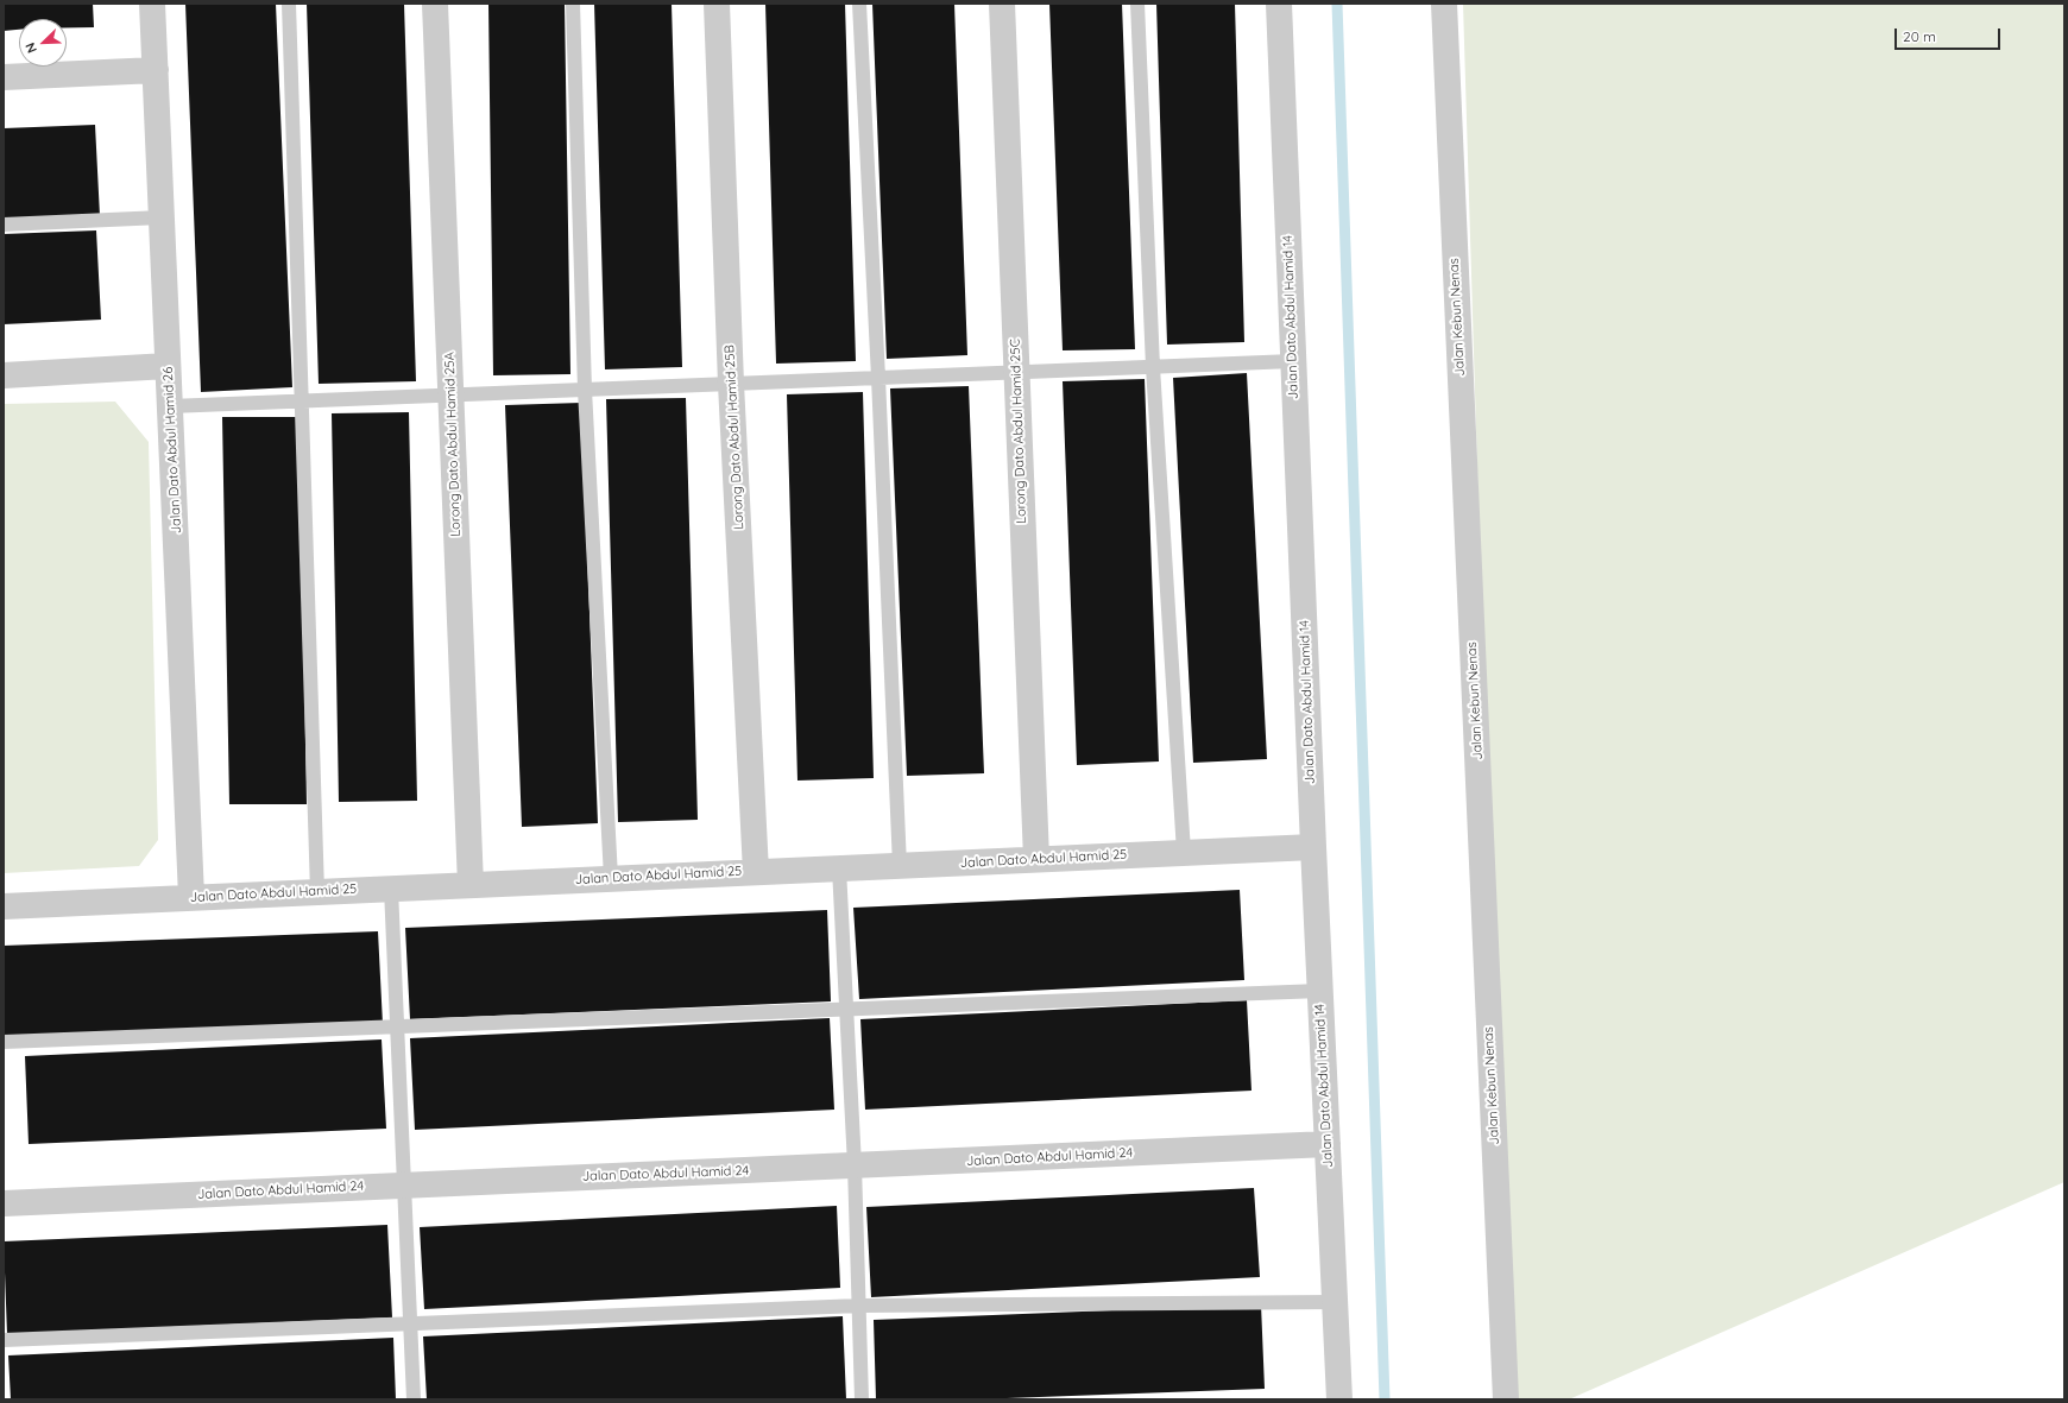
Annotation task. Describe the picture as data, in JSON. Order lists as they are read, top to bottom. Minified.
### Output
{"streets":{"street":["Jalan Dato Abdul Hamid 14","Jalan Kebun Nenas","Lorong Dato Abdul Hamid 25C","Lorong Dato Abdul Hamid 25B","Lorong Dato Abdul Hamid 25A","Jalan Dato Abdul Hamid 26","Jalan Dato Abdul Hamid 25","Jalan Dato Abdul Hamid 24"]},"crossings":[["Jalan Dato Abdul Hamid 14","Jalan Dato Abdul Hamid 25"],["Jalan Dato Abdul Hamid 14","Jalan Dato Abdul Hamid 24"],["Lorong Dato Abdul Hamid 25C","Jalan Dato Abdul Hamid 25"],["Lorong Dato Abdul Hamid 25B","Jalan Dato Abdul Hamid 25"],["Lorong Dato Abdul Hamid 25A","Jalan Dato Abdul Hamid 25"],["Jalan Dato Abdul Hamid 26","Jalan Dato Abdul Hamid 25"]],"scale_bar":"20 m","north":"bottom left"}
